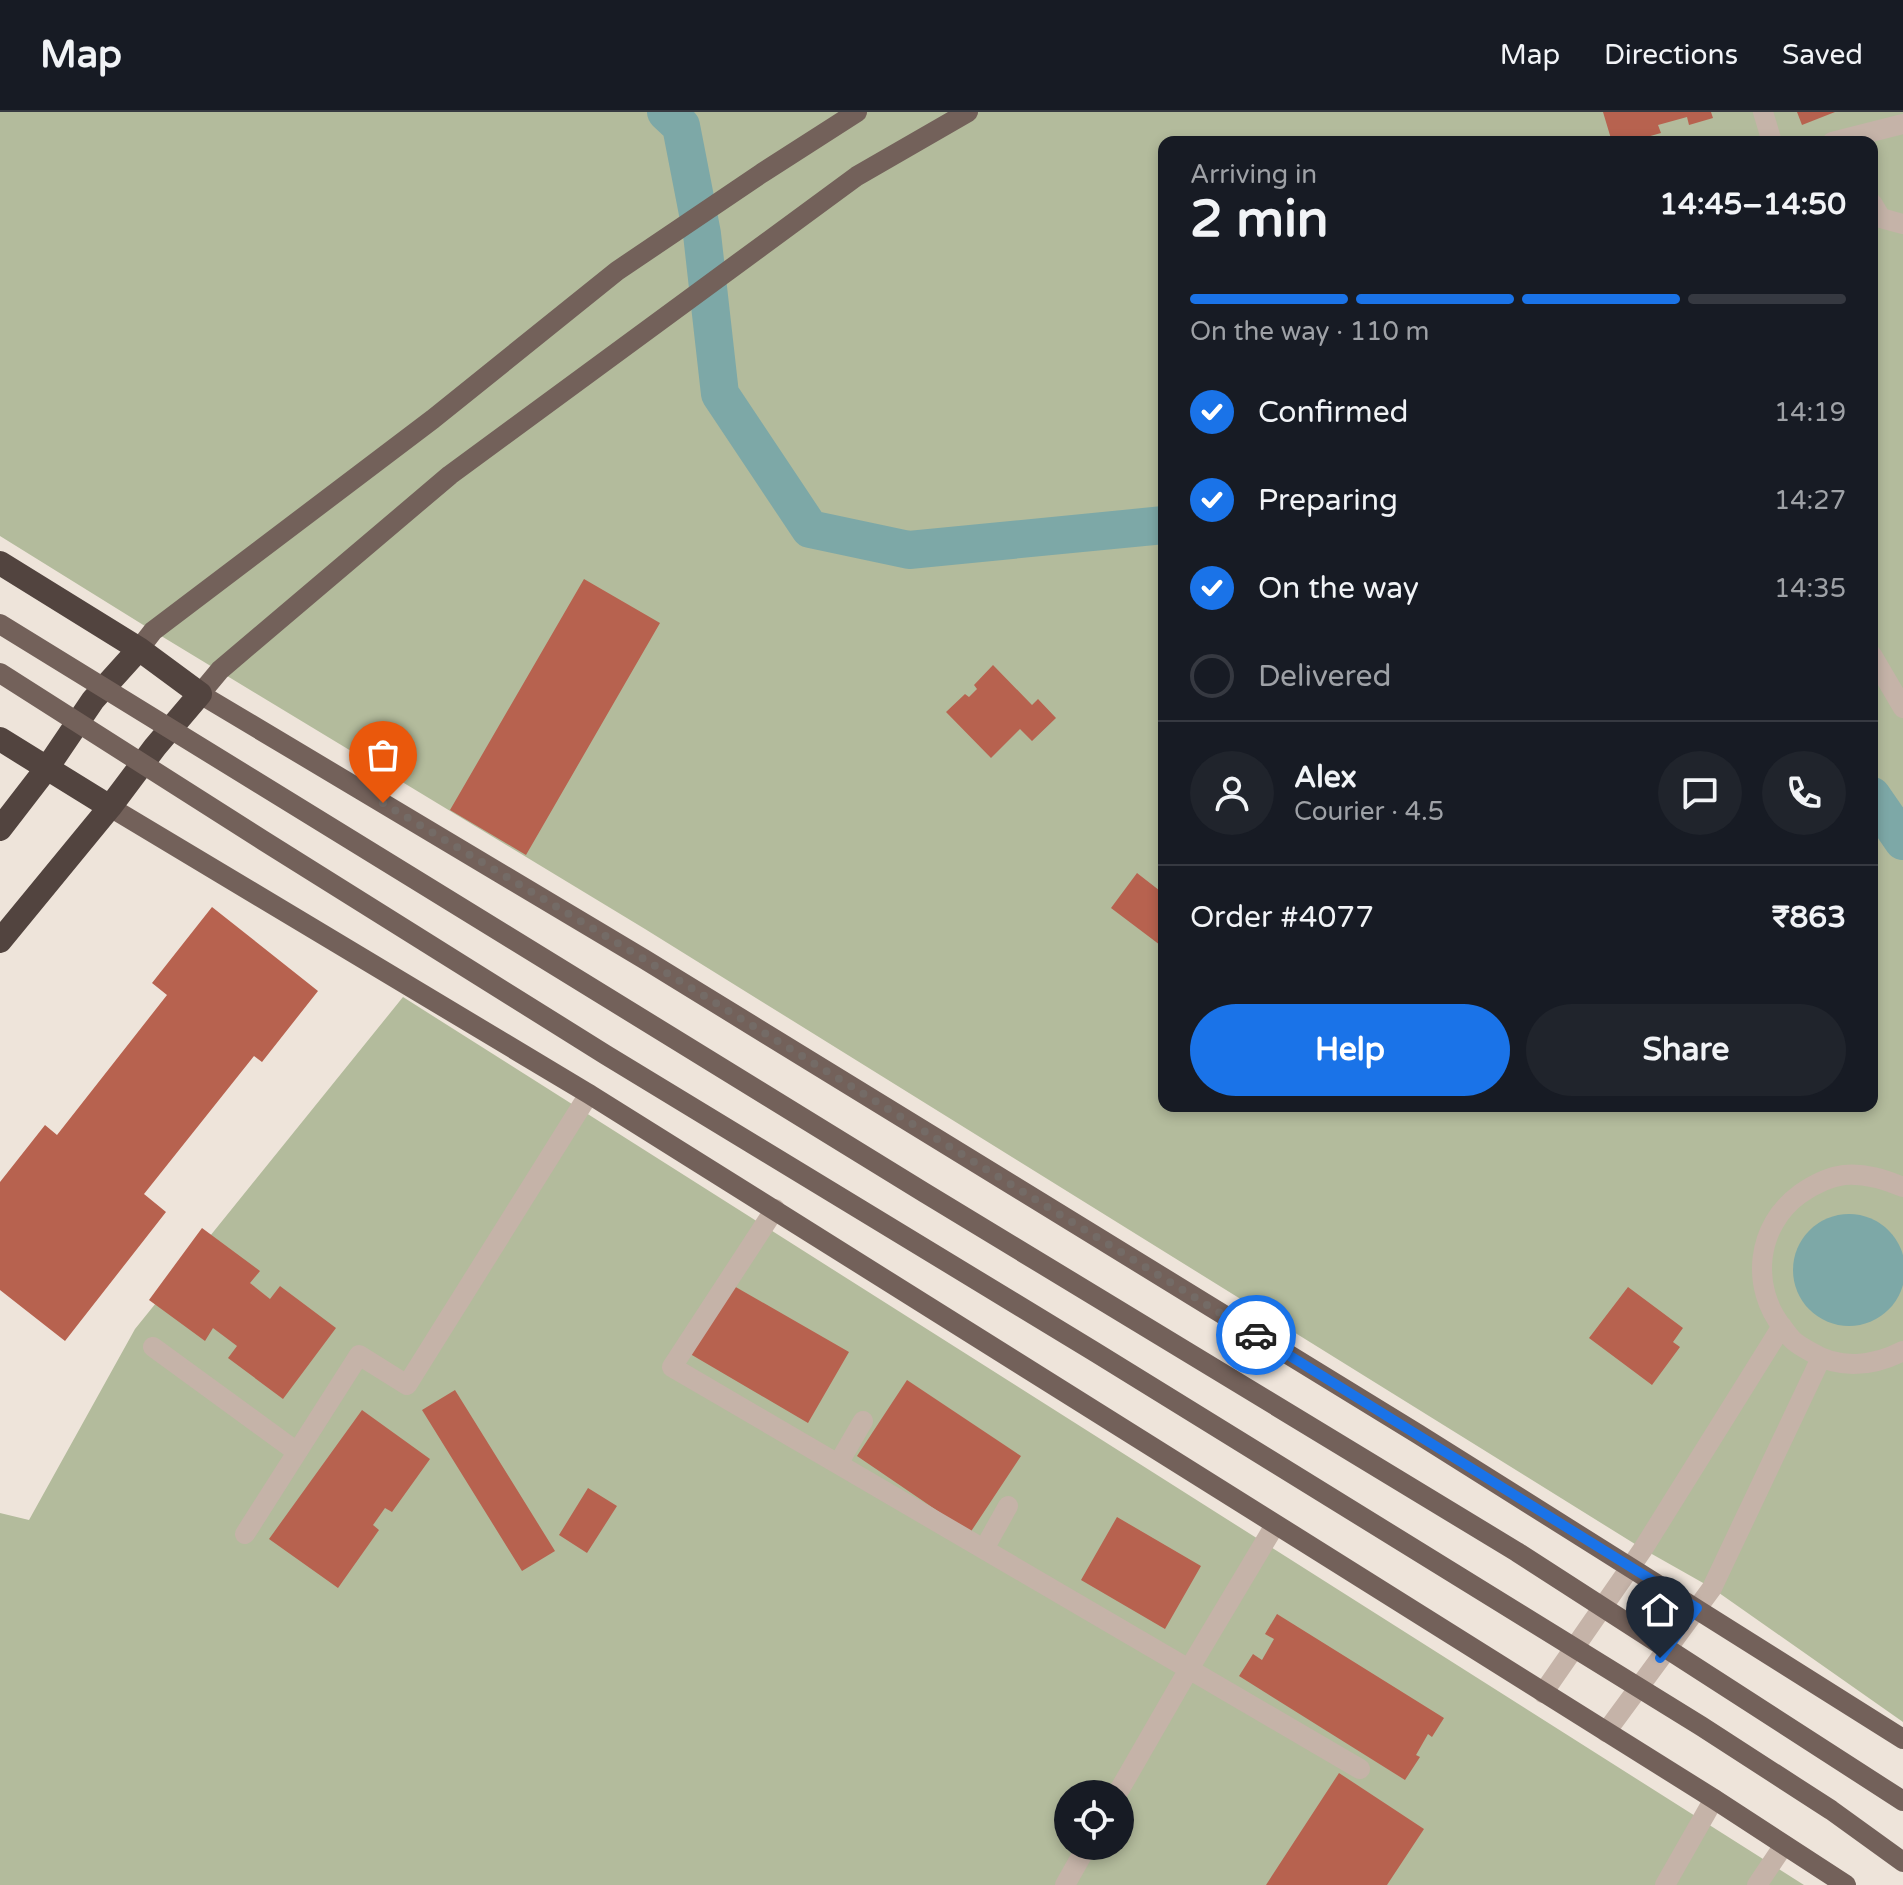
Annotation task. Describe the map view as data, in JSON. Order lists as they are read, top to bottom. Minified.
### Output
{"page":{"header":"Map","nav":["Map","Directions","Saved"],"heading":["2 min","Arriving in","14:45–14:50"],"panel":["Alex","Courier · 4.5","Order #4077","₹863"],"bar":"On the way · 110 m","list":[["Confirmed","14:19"],["Preparing","14:27"],["On the way","14:35"],"Delivered"],"buttons":["Help","Share"]}}
